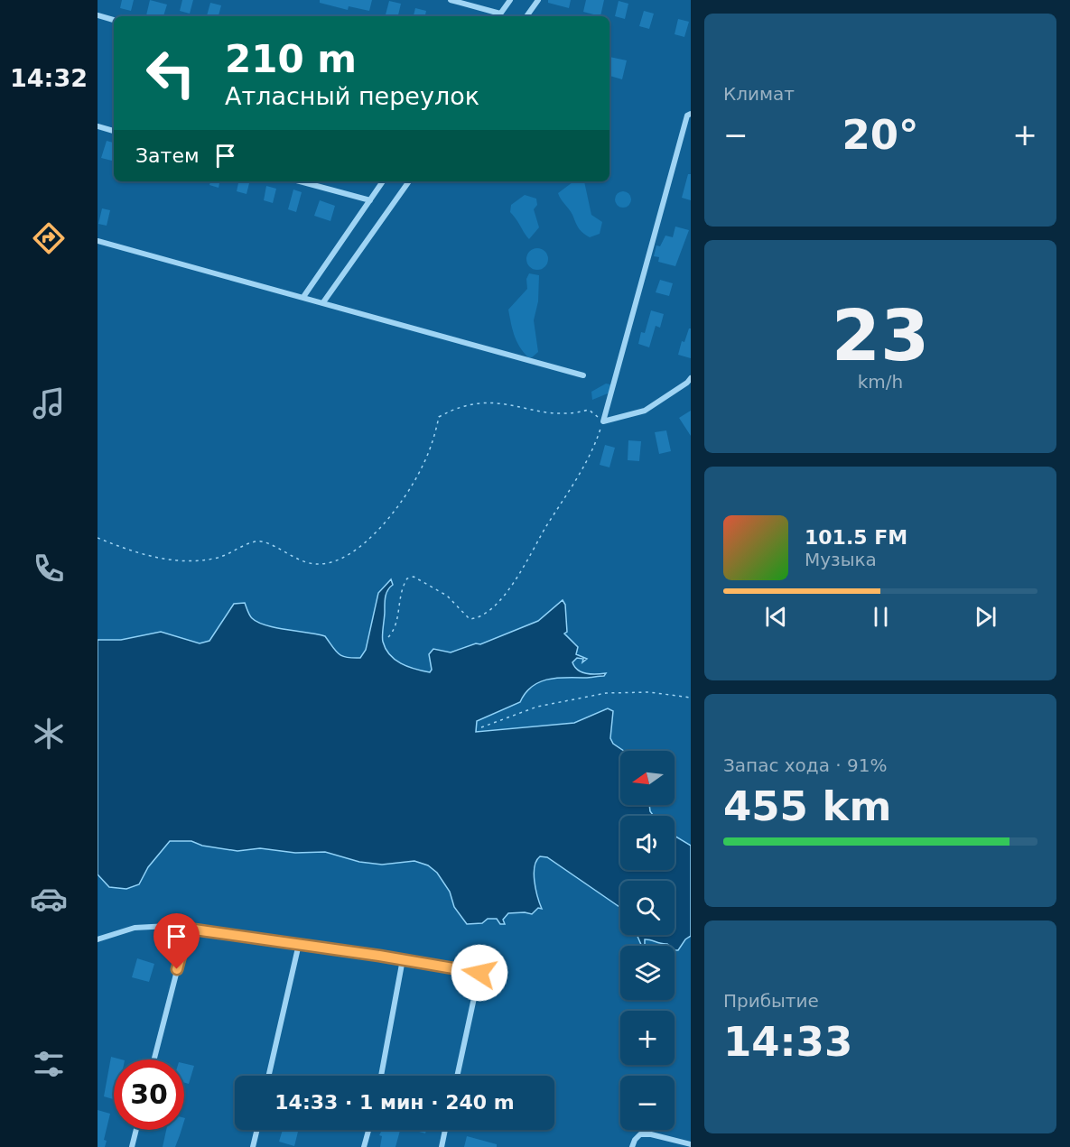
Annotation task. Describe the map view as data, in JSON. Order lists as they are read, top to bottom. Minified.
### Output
{"north":"left","page":{"tabs":"14:32","tile":["Климат",["23","km/h"],["Запас хода · 91%","455 km"],["Прибытие","14:33"]],"turn":["210 m","Атласный переулок"],"heat":["−","20°","+"],"then":"Затем","song":["101.5 FM","Музыка"],"map_buttons":["+","−"],"limit":"30","trip":"14:33 · 1 мин · 240 m"}}
